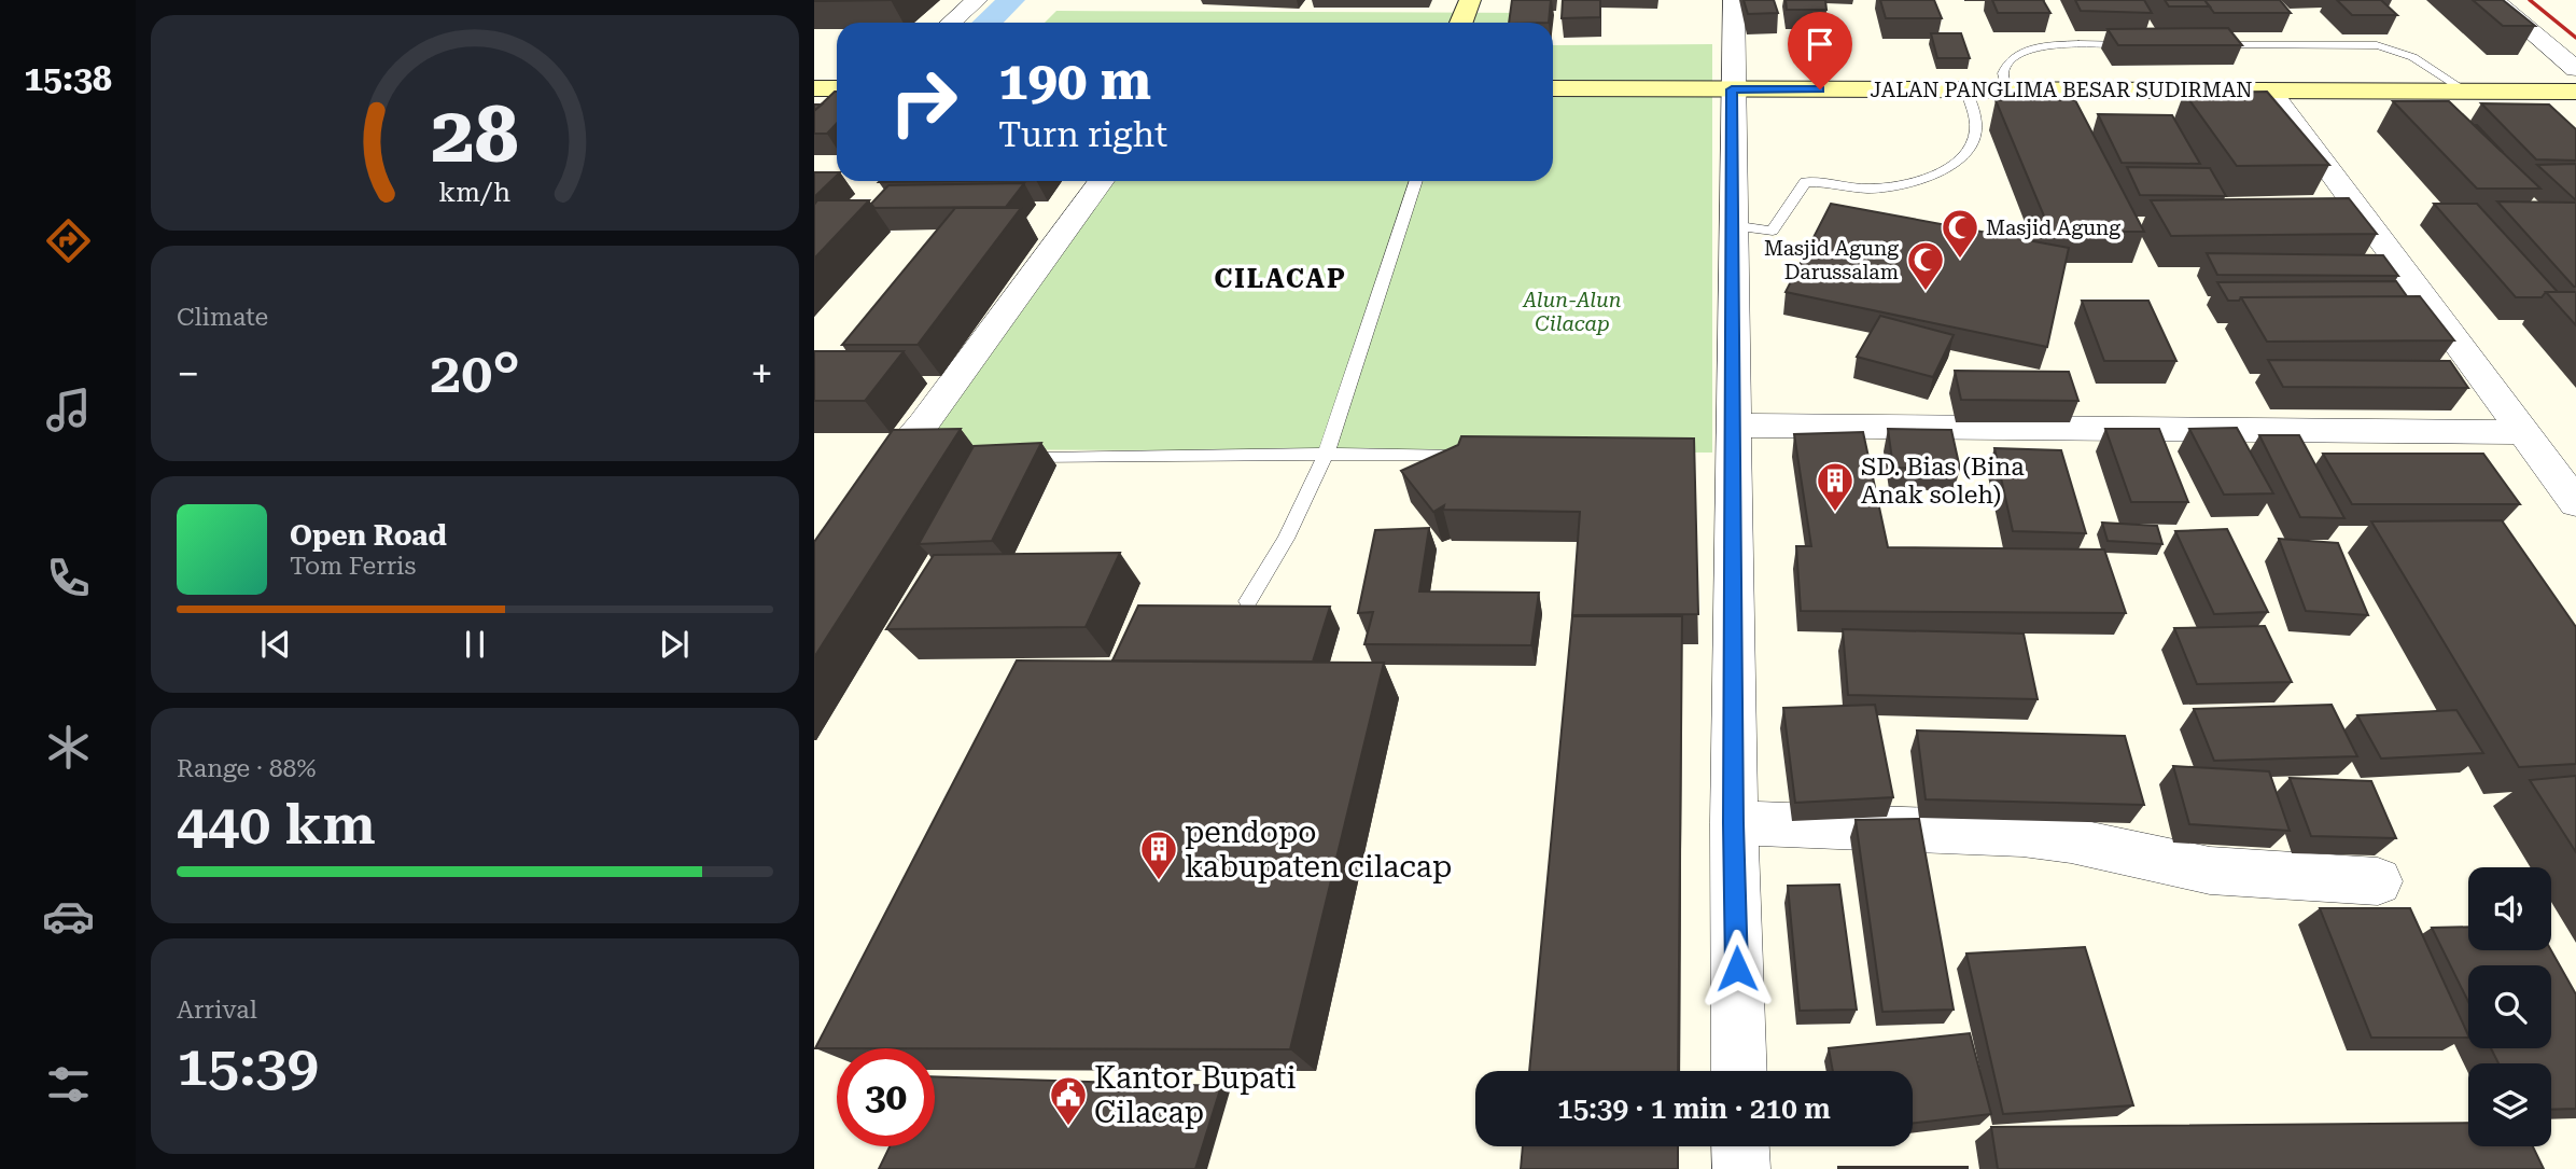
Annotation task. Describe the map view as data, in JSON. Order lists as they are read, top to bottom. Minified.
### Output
{"streets":{"main road":["JALAN PANGLIMA BESAR SUDIRMAN"]},"districts":["CILACAP"],"parks":["Alun-Alun Cilacap"],"places":{"mosque":["Masjid Agung","Masjid Agung Darussalam"],"building":["SD. Bias (Bina Anak soleh)","pendopo kabupaten cilacap"],"public building":["Kantor Bupati Cilacap"]},"page":{"tabs":"15:38","turn":["190 m","Turn right"],"tile":["Climate",["Range · 88%","440 km"],["Arrival","15:39"]],"heat":["−","20°","+"],"song":["Open Road","Tom Ferris"],"limit":"30","trip":"15:39 · 1 min · 210 m","gauge":["28","km/h"]}}
